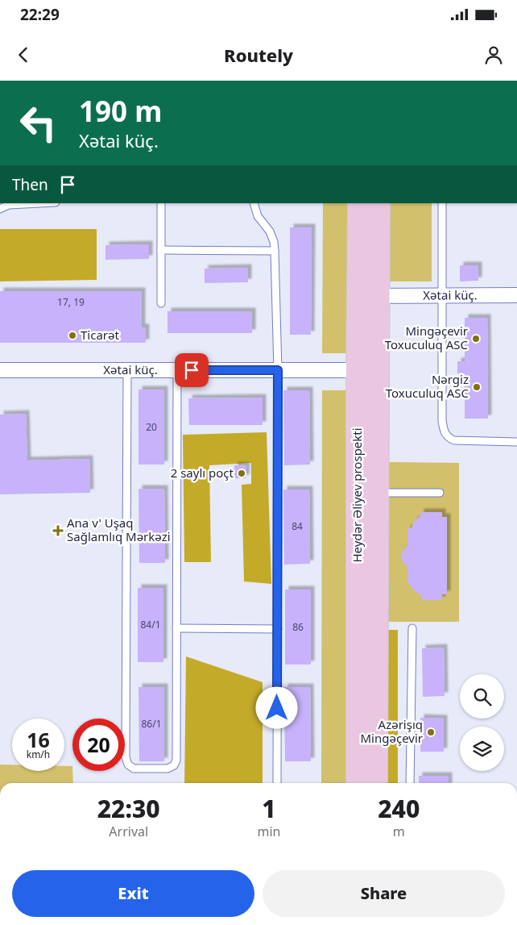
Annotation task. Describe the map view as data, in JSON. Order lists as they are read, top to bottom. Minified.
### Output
{"streets":{"main road":["Heydər Əliyev prospekti"],"street":["Xətai küç."]},"crossings":[["Xətai küç.","Heydər Əliyev prospekti"]],"places":{"other":["Ticarət","Mingəçevir Toxuculuq ASC","Nərgiz Toxuculuq ASC","2 saylı poçt","Azərişıq Mingəçevir"],"health":["Ana v' Uşaq Sağlamlıq Mərkəzi"]},"house_numbers":["17, 19","20","84","84/1","86","86/1"],"page":{"status":"22:29","header":"Routely","turn":["190 m","Xətai küç."],"then":"Then","speed":"16 km/h","limit":"20","eta":["22:30","Arrival","1","min","240","m"],"buttons":["Exit","Share"]}}
